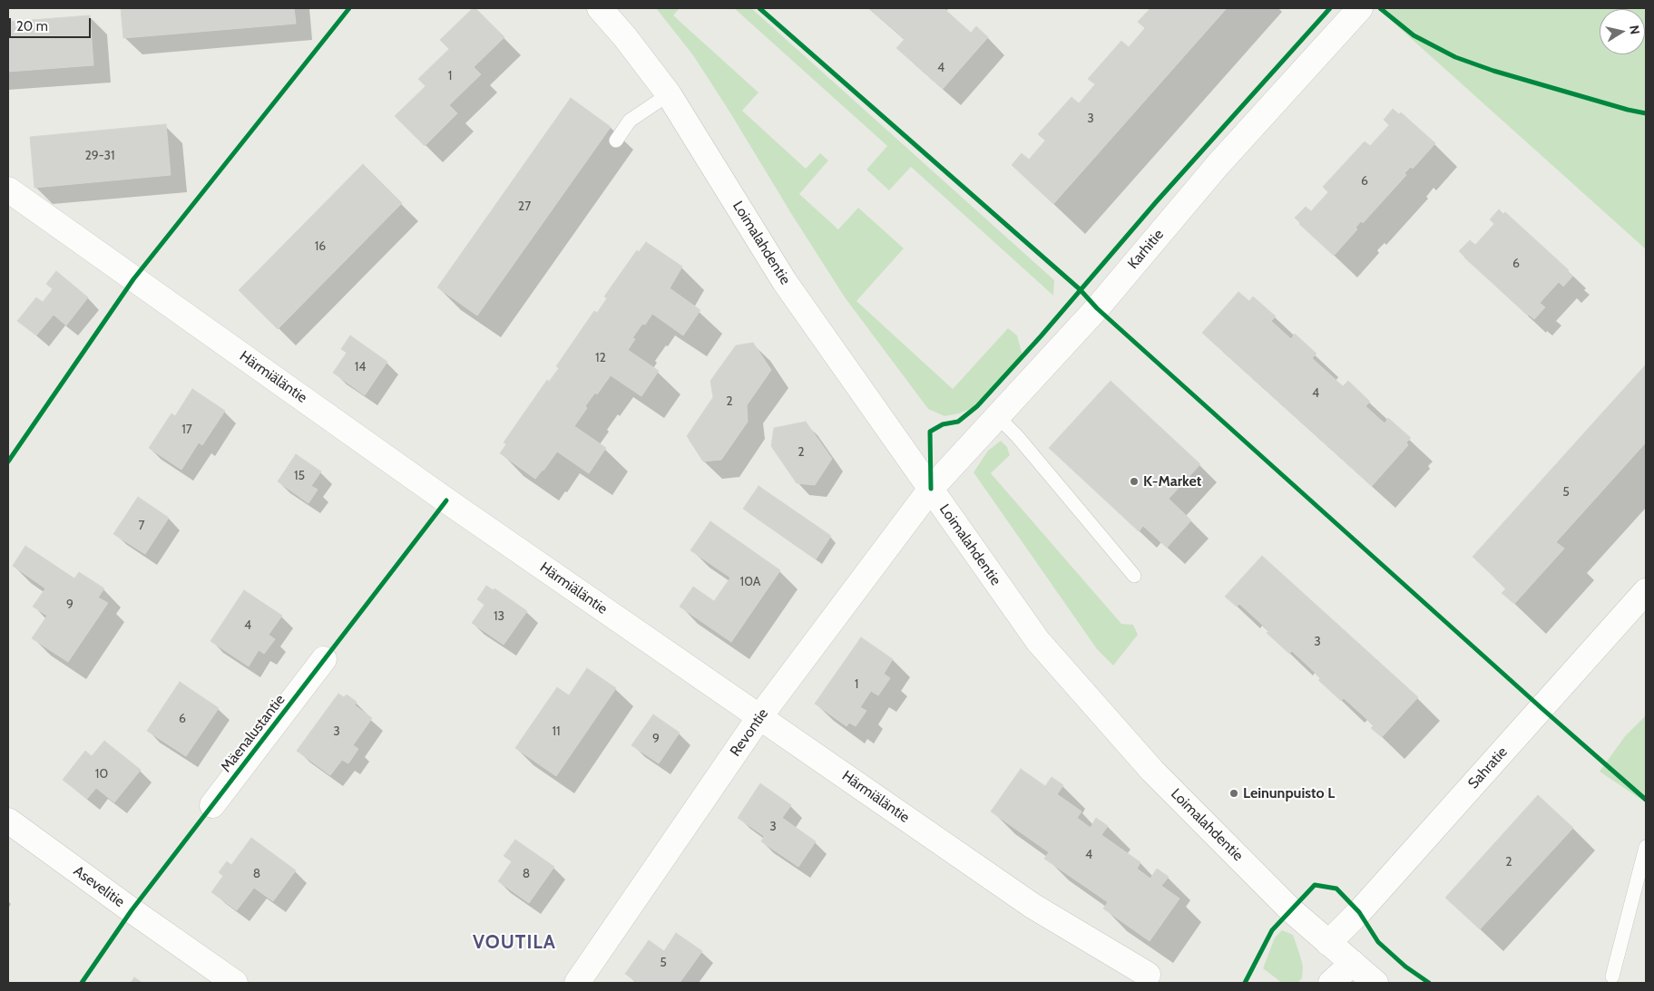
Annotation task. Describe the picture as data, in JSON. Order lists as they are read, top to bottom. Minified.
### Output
{"streets":{"street":["Loimalahdentie","Karhitie","Härmiäläntie","Revontie","Sahratie","Asevelitie"],"cycle path":["Mäenalustantie"]},"crossings":[["Loimalahdentie","Karhitie"],["Loimalahdentie","Revontie"],["Loimalahdentie","Sahratie"],["Karhitie","Revontie"],["Härmiäläntie","Revontie"]],"districts":["VOUTILA"],"places":["K-Market","Leinunpuisto L"],"house_numbers":["4","1","3","29-31","6","27","16","6","12","14","4","2","17","2","15","5","7","10A","9","13","4","3","1","6","3","11","9","10","3","4","2","8","8","5"],"scale_bar":"20 m","north":"right"}
